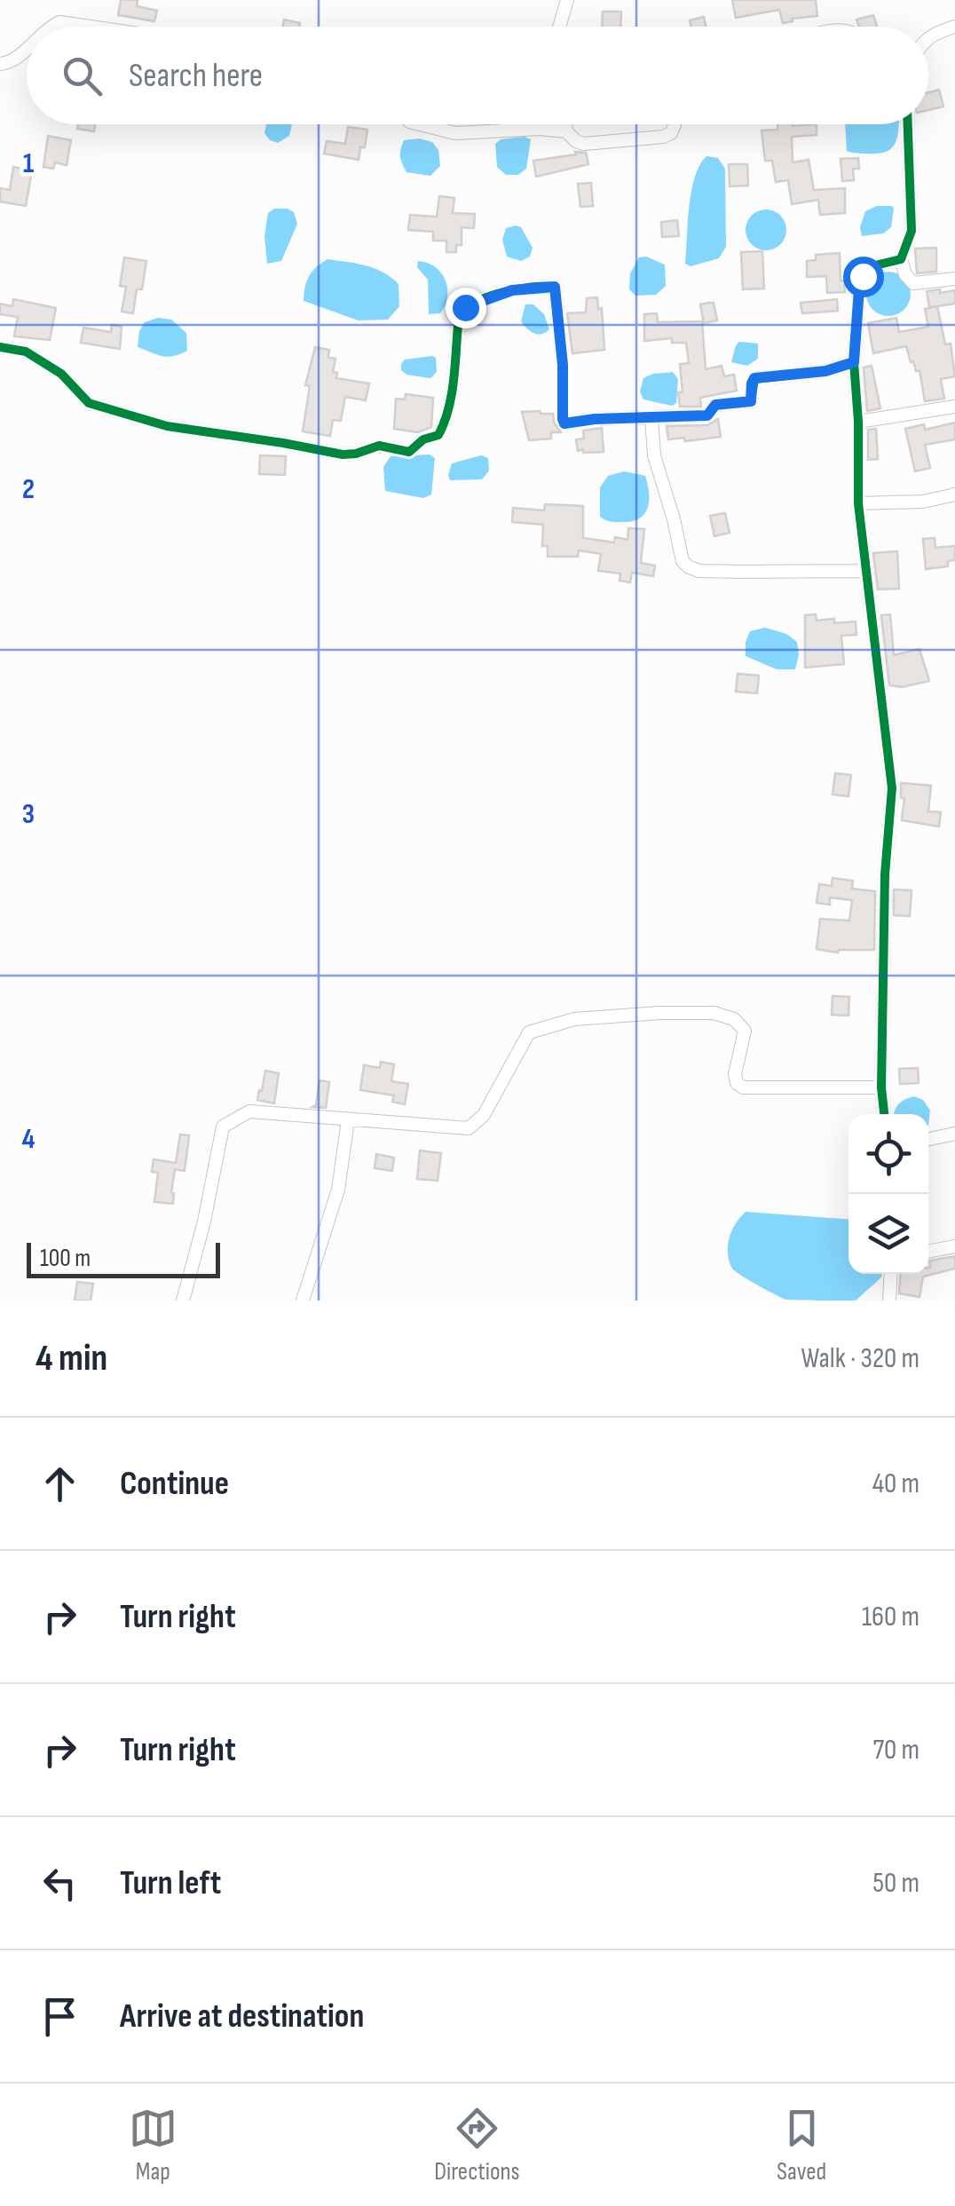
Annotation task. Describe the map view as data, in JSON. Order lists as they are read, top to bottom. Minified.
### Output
{"scale_bar":"100 m","page":{"search":"Search here","scale":"100 m","heading":["4 min","Walk · 320 m"],"list":[["Continue","40 m"],["Turn right","160 m"],["Turn right","70 m"],["Turn left","50 m"],"Arrive at destination"],"nav":["Map","Directions","Saved"]},"grid":{"rows":["1","2","3","4"]}}
